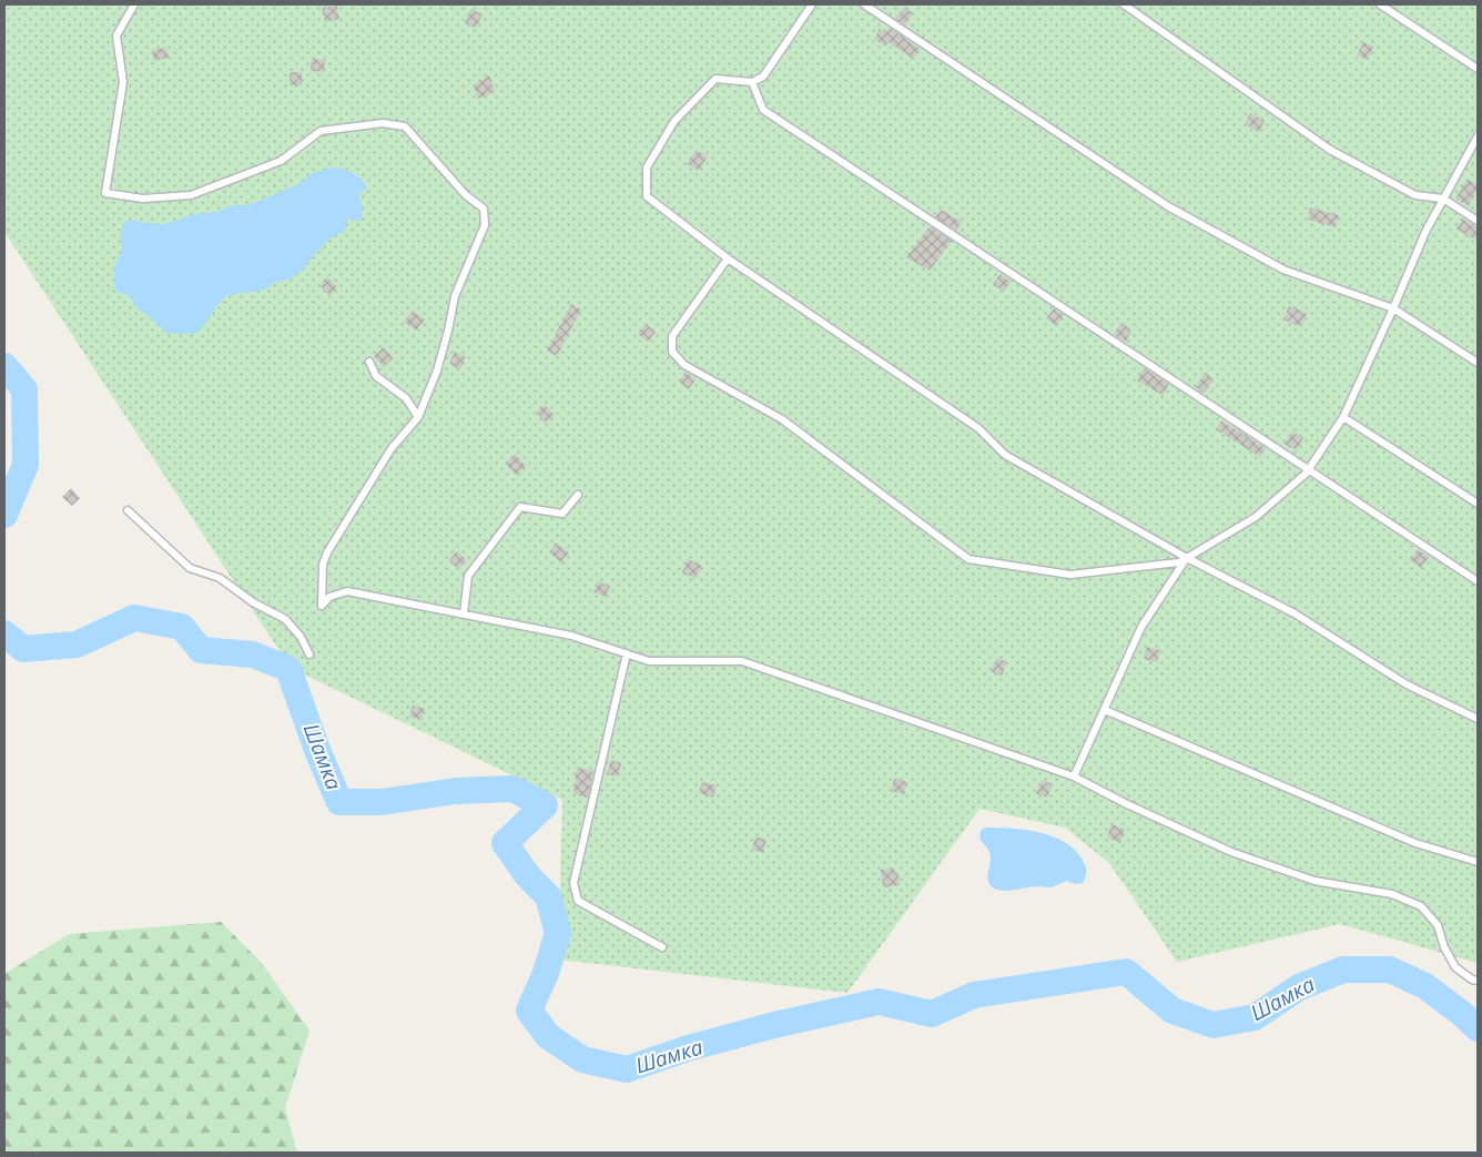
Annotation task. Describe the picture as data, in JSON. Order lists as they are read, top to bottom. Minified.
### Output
{"water":["Шамка"]}
